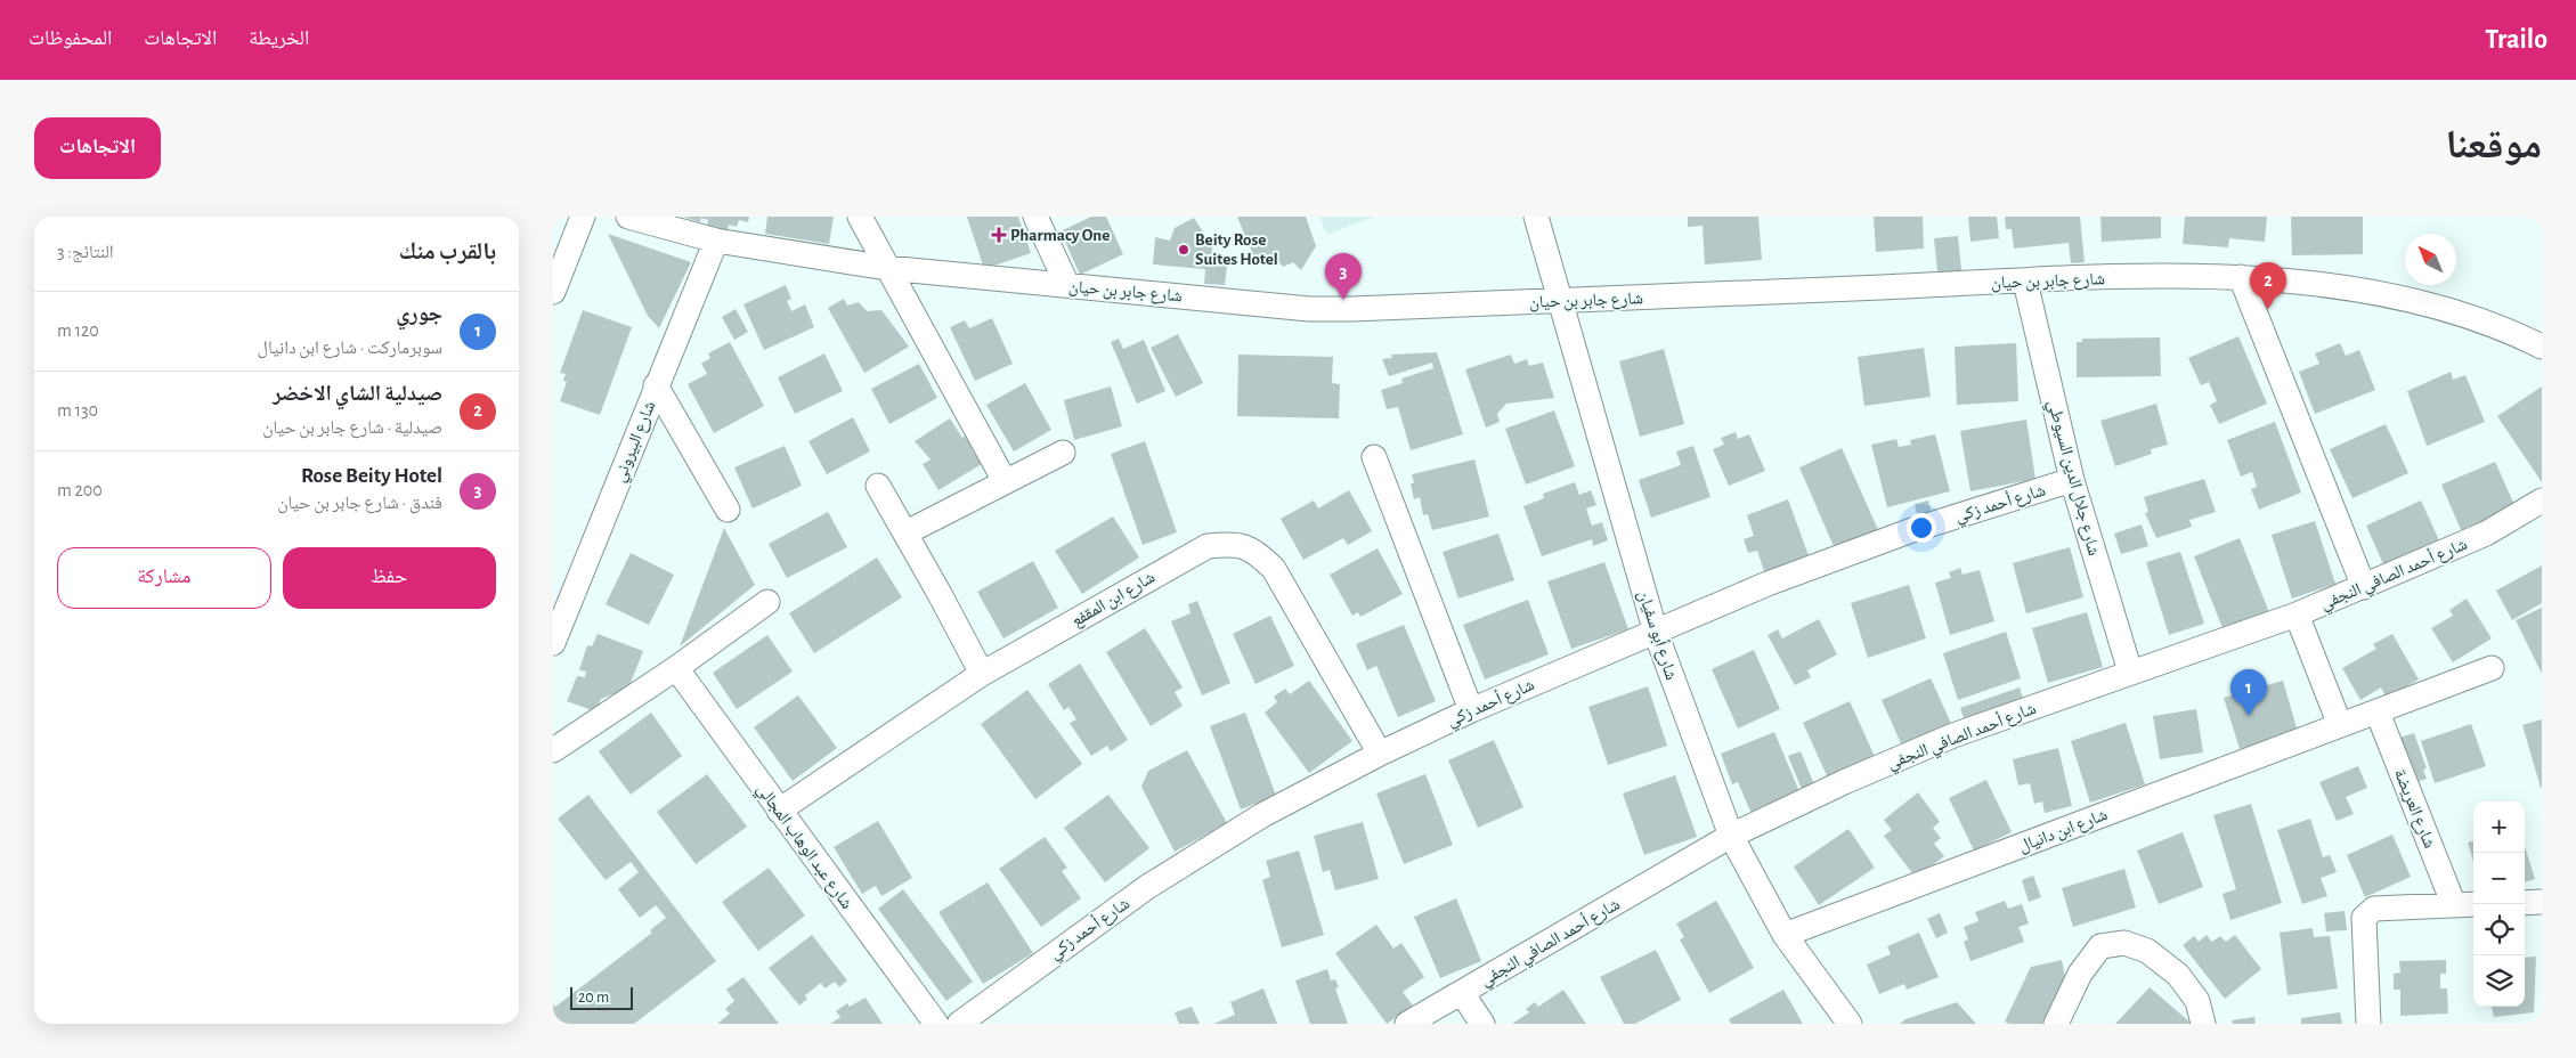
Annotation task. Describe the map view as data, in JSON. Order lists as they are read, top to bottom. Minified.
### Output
{"streets":{"street":["شارع جابر بن حيان","شارع البيروني","شارع جلال الدين السيوطي","شارع أحمد زكي","شارع أحمد الصافي النجفي","شارع ابن المقفع","شارع أبو سفيان","شارع العريضة","شارع ابن دانيال","شارع عبد الوهاب المجالي"]},"crossings":[["شارع جابر بن حيان","شارع البيروني"],["شارع جابر بن حيان","شارع جلال الدين السيوطي"],["شارع جابر بن حيان","شارع أبو سفيان"],["شارع جلال الدين السيوطي","شارع أحمد زكي"],["شارع جلال الدين السيوطي","شارع أحمد الصافي النجفي"],["شارع أحمد زكي","شارع ابن المقفع"],["شارع أحمد زكي","شارع أبو سفيان"],["شارع أحمد الصافي النجفي","شارع أبو سفيان"],["شارع ابن المقفع","شارع عبد الوهاب المجالي"],["شارع أبو سفيان","شارع ابن دانيال"],["شارع العريضة","شارع ابن دانيال"]],"places":{"health":["Pharmacy One"],"other":["Beity Rose Suites Hotel"]},"scale_bar":"20 m","north":"top left","page":{"header":"Trailo","nav":["الخريطة","الاتجاهات","المحفوظات"],"title":"موقعنا","buttons":["الاتجاهات",["حفظ","مشاركة"]],"heading":["بالقرب منك","النتائج: 3"],"pins":["3","2","1"],"list":[{"mark":"1","name":"جوري","note":"سوبرماركت · شارع ابن دانيال","value":"120 m"},{"mark":"2","name":"صيدلية الشاي الاخضر","note":"صيدلية · شارع جابر بن حيان","value":"130 m"},{"mark":"3","name":"Rose Beity Hotel","note":"فندق · شارع جابر بن حيان","value":"200 m"}],"map_buttons":["+","−"],"scale":"20 m"}}
